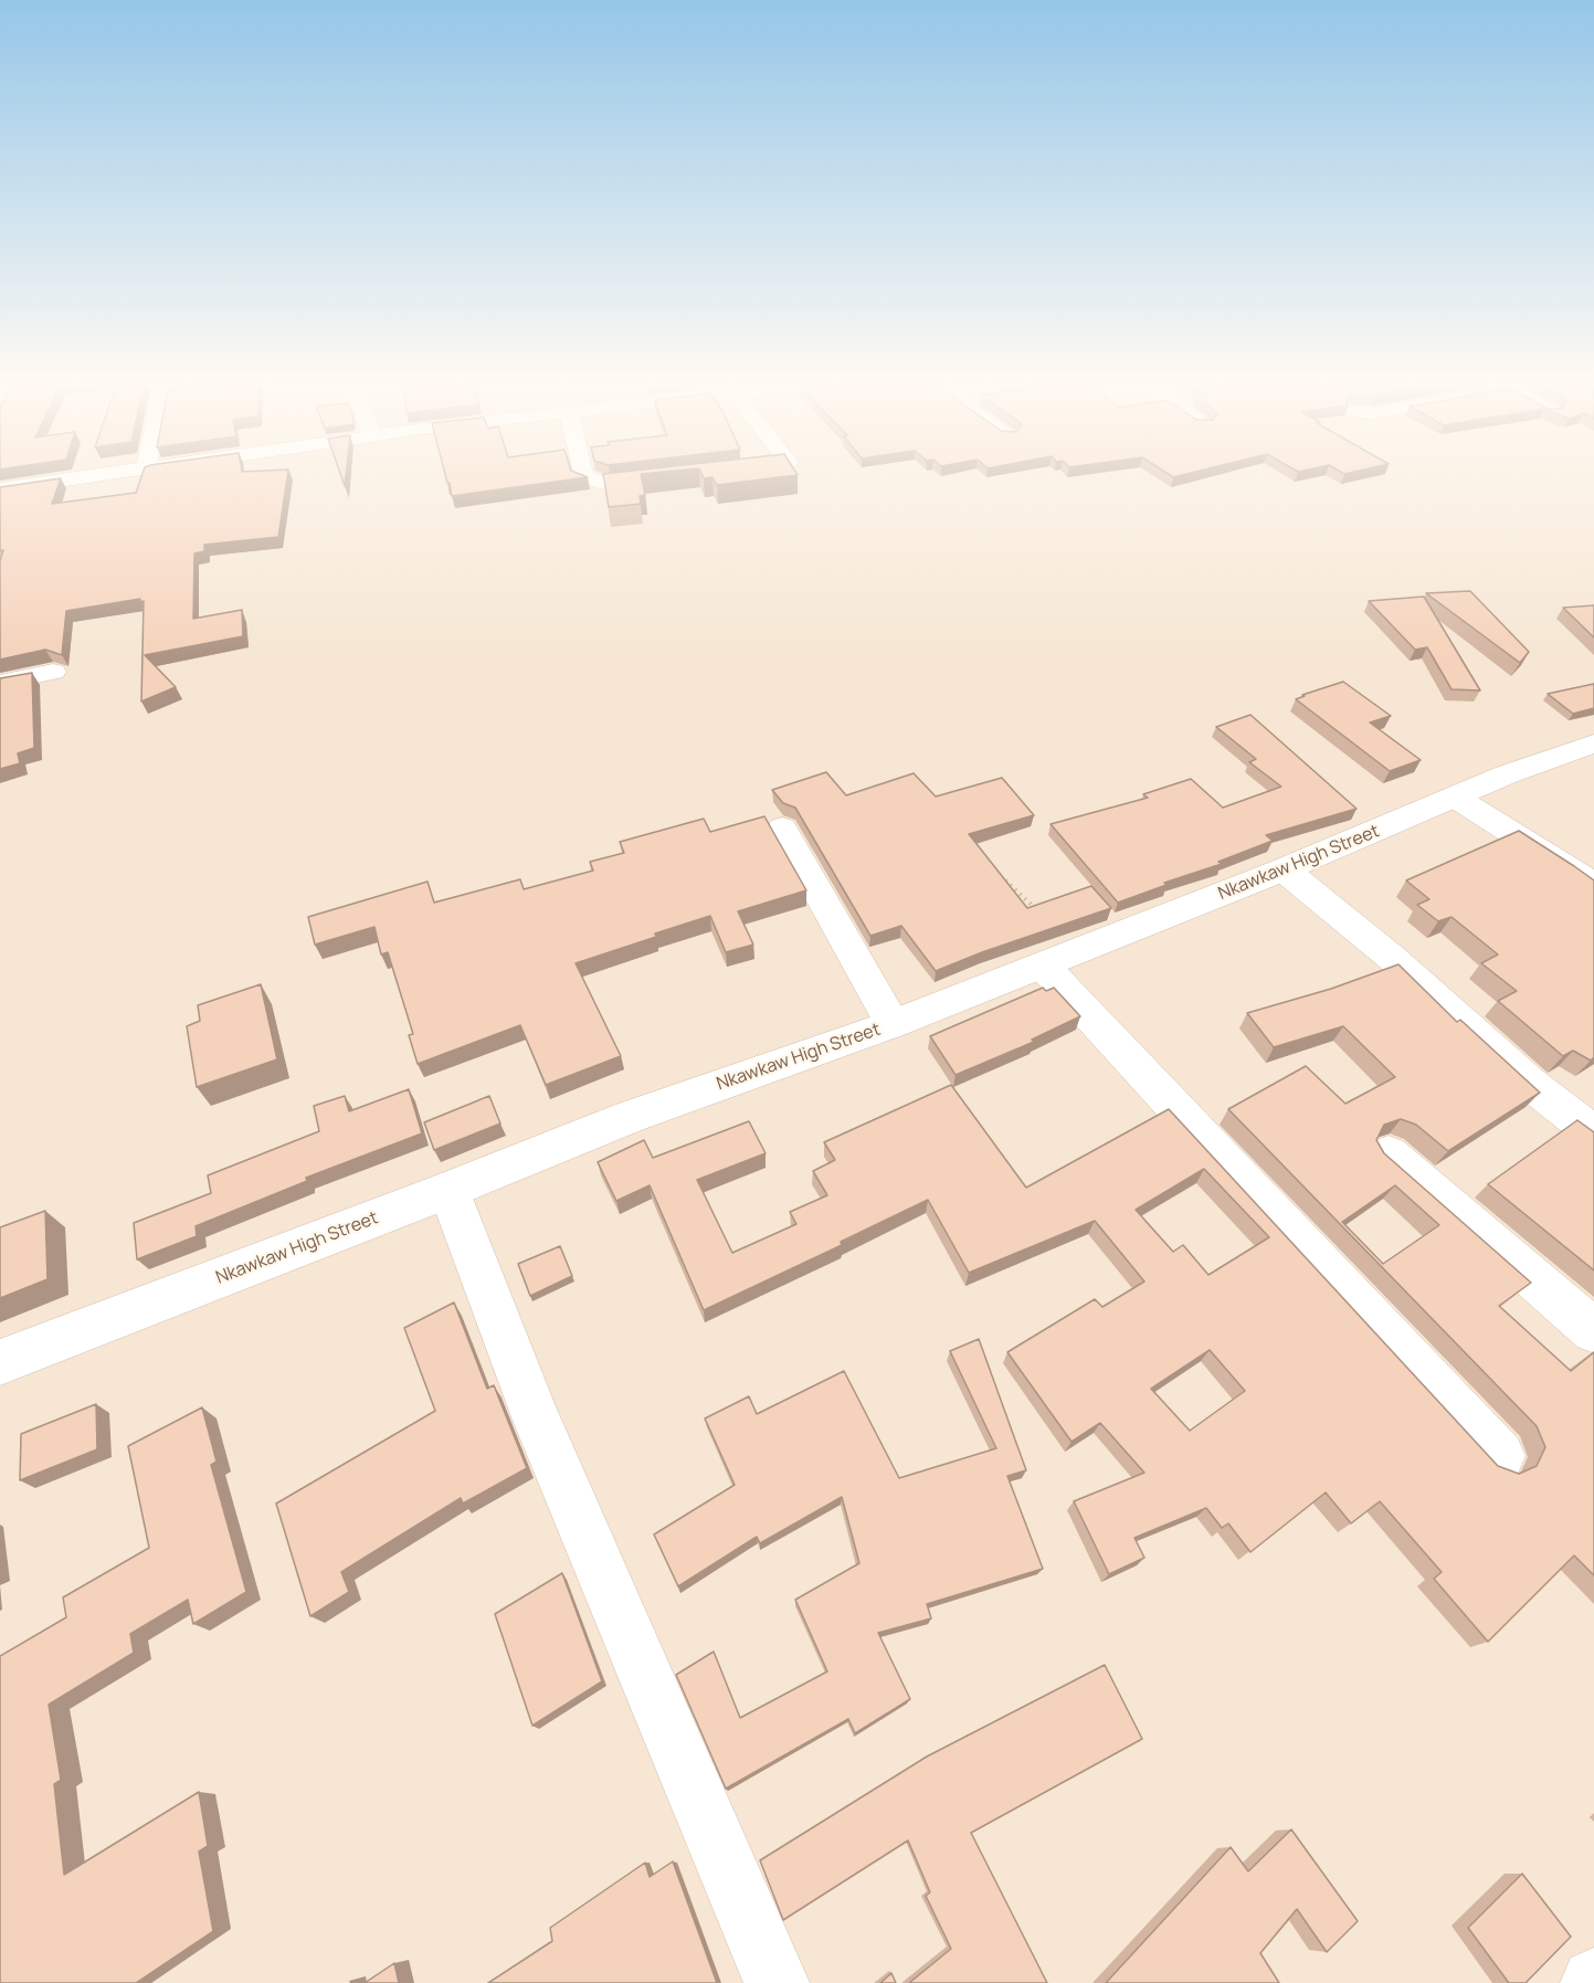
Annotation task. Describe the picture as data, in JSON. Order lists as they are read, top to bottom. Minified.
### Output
{"streets":{"street":["Nkawkaw High Street"]}}
